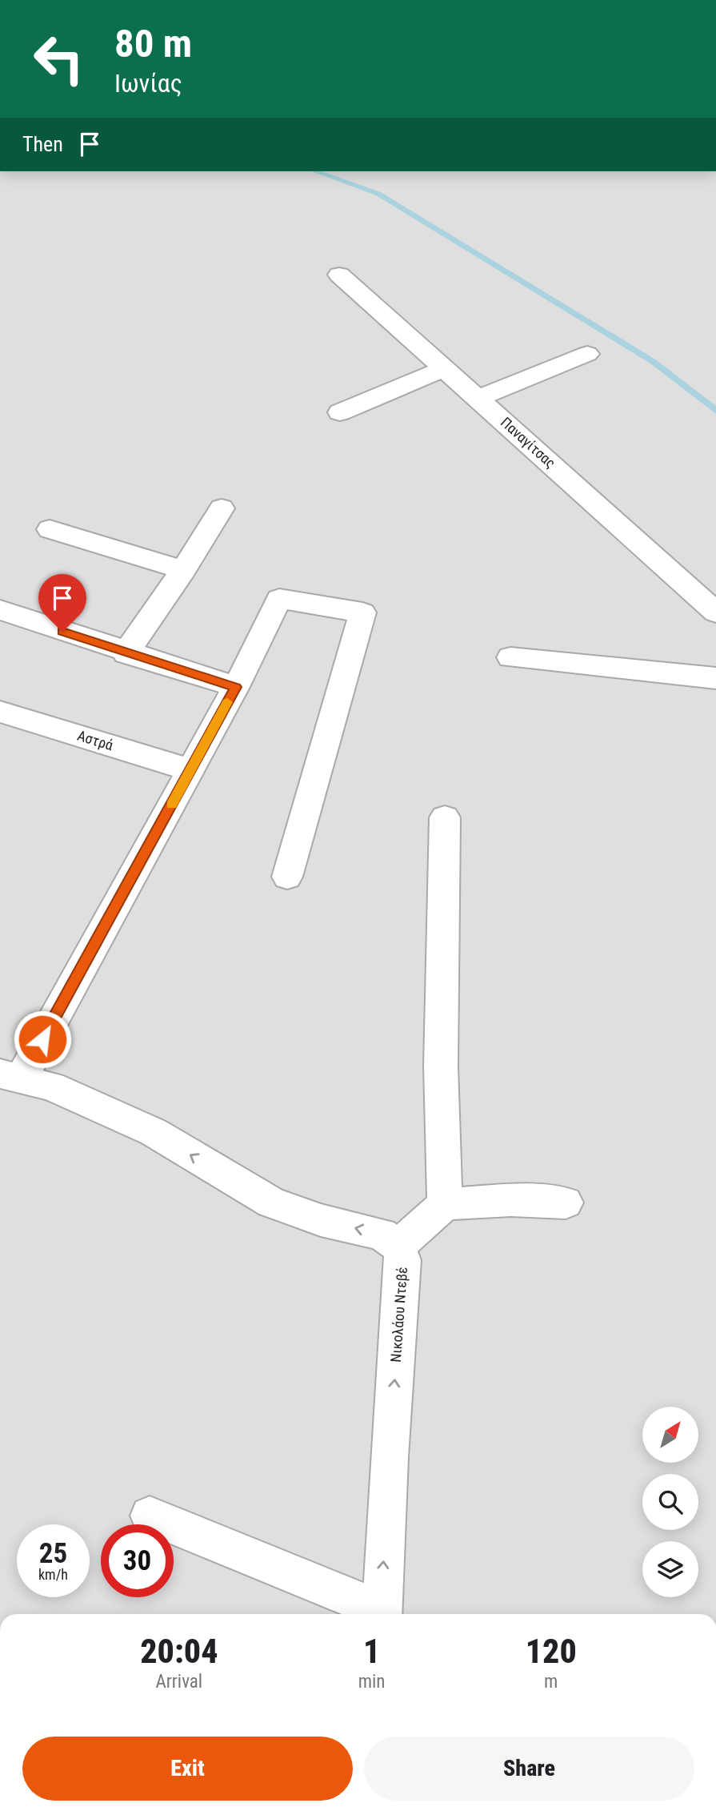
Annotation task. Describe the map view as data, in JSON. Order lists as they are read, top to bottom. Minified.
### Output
{"streets":{"street":["Παναγίτσας","Αστρά","Νικολάου Ντεβέ"]},"one_way":["Νικολάου Ντεβέ"],"north":"top right","page":{"turn":["80 m","Ιωνίας"],"then":"Then","speed":"25 km/h","limit":"30","eta":["20:04","Arrival","1","min","120","m"],"buttons":["Exit","Share"]}}
